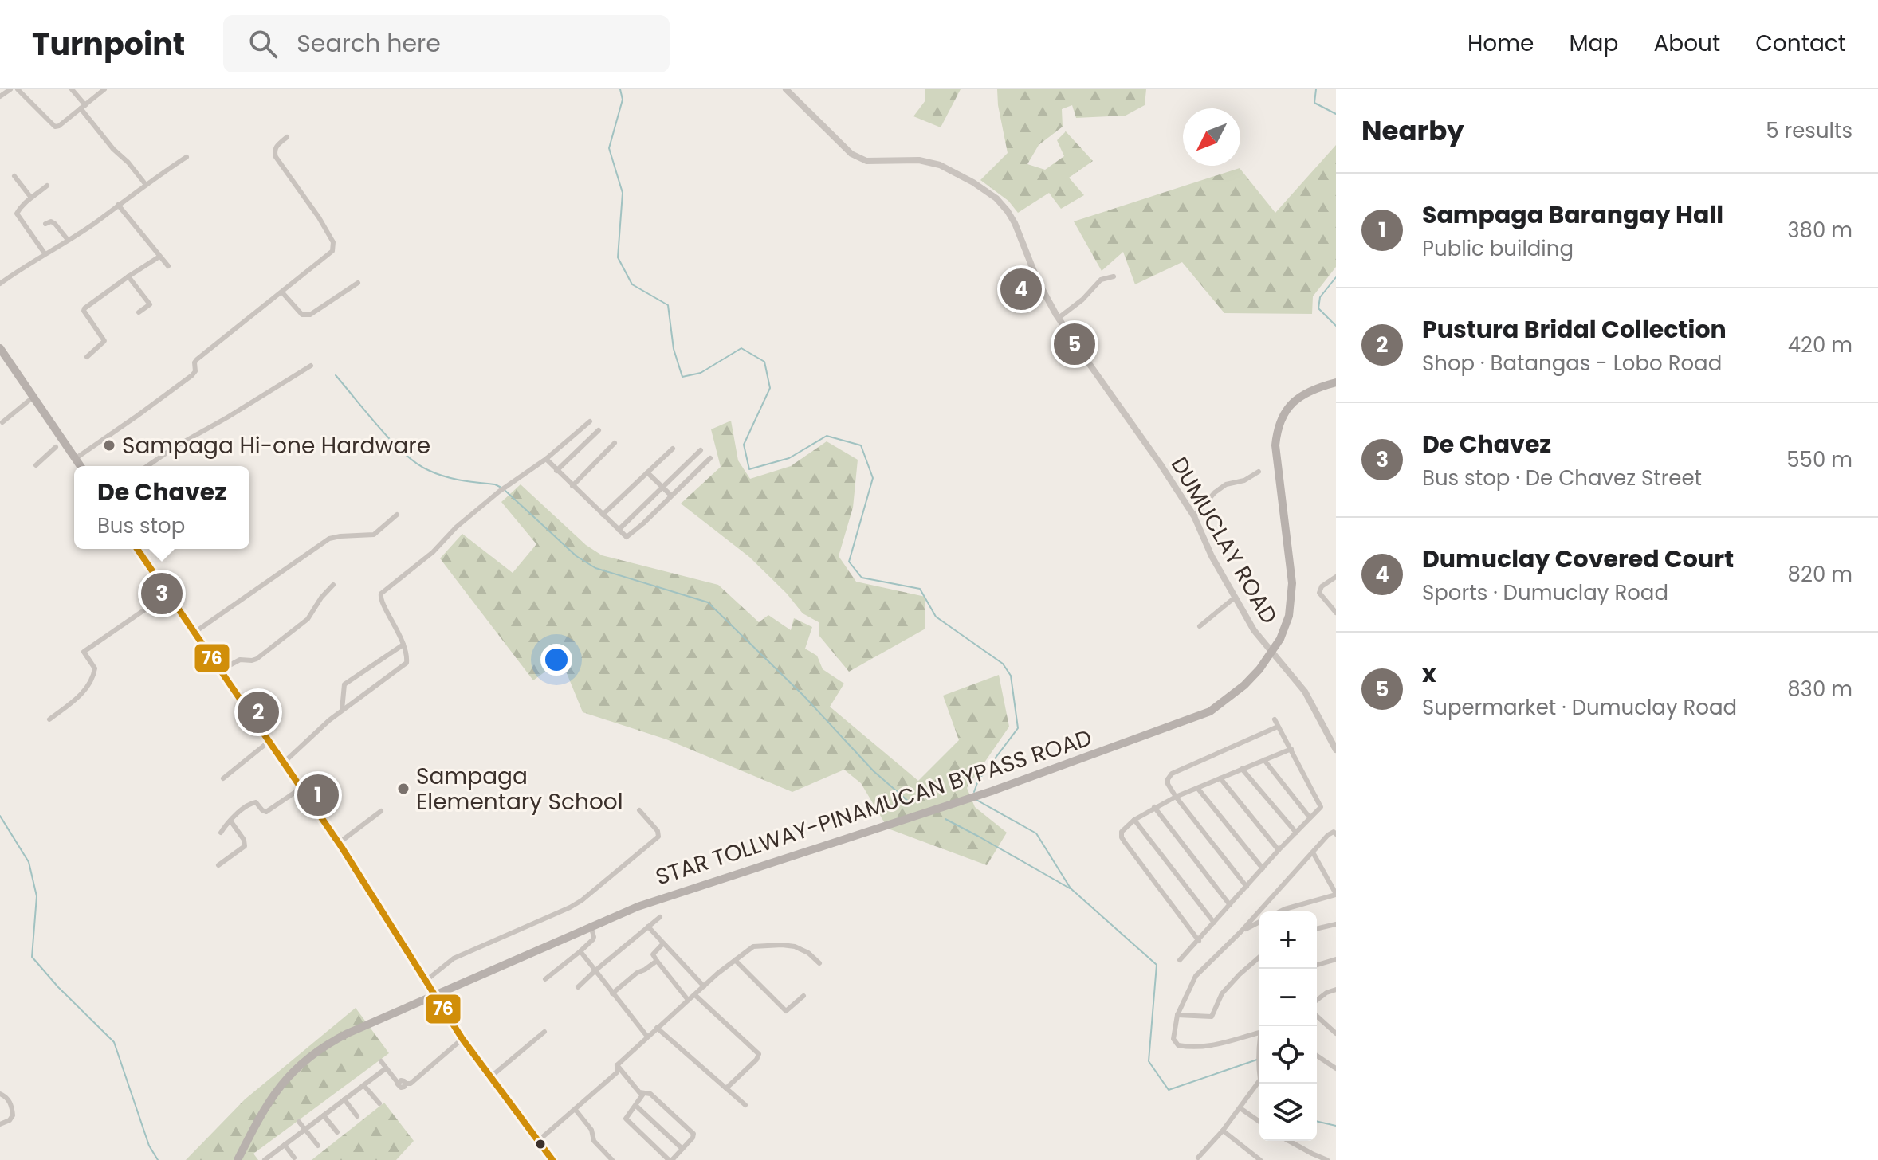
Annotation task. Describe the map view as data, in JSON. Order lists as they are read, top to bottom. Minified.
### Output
{"streets":{"main road":["STAR TOLLWAY-PINAMUCAN BYPASS ROAD"],"street":["DUMUCLAY ROAD"]},"crossings":[["DUMUCLAY ROAD","STAR TOLLWAY-PINAMUCAN BYPASS ROAD"]],"places":["Sampaga Hi-one Hardware","Sampaga Elementary School"],"lines":["transit line 76"],"north":"bottom left","page":{"header":"Turnpoint","search":"Search here","nav":["Home","Map","About","Contact"],"heading":["Nearby","5 results"],"list":[{"mark":"1","name":"Sampaga Barangay Hall","note":"Public building","value":"380 m"},{"mark":"2","name":"Pustura Bridal Collection","note":"Shop · Batangas - Lobo Road","value":"420 m"},{"mark":"3","name":"De Chavez","note":"Bus stop · De Chavez Street","value":"550 m"},{"mark":"4","name":"Dumuclay Covered Court","note":"Sports · Dumuclay Road","value":"820 m"},{"mark":"5","name":"x","note":"Supermarket · Dumuclay Road","value":"830 m"}],"pins":["4","5","3","2","1"],"popup":["De Chavez","Bus stop"],"map_buttons":["+","−"]}}
